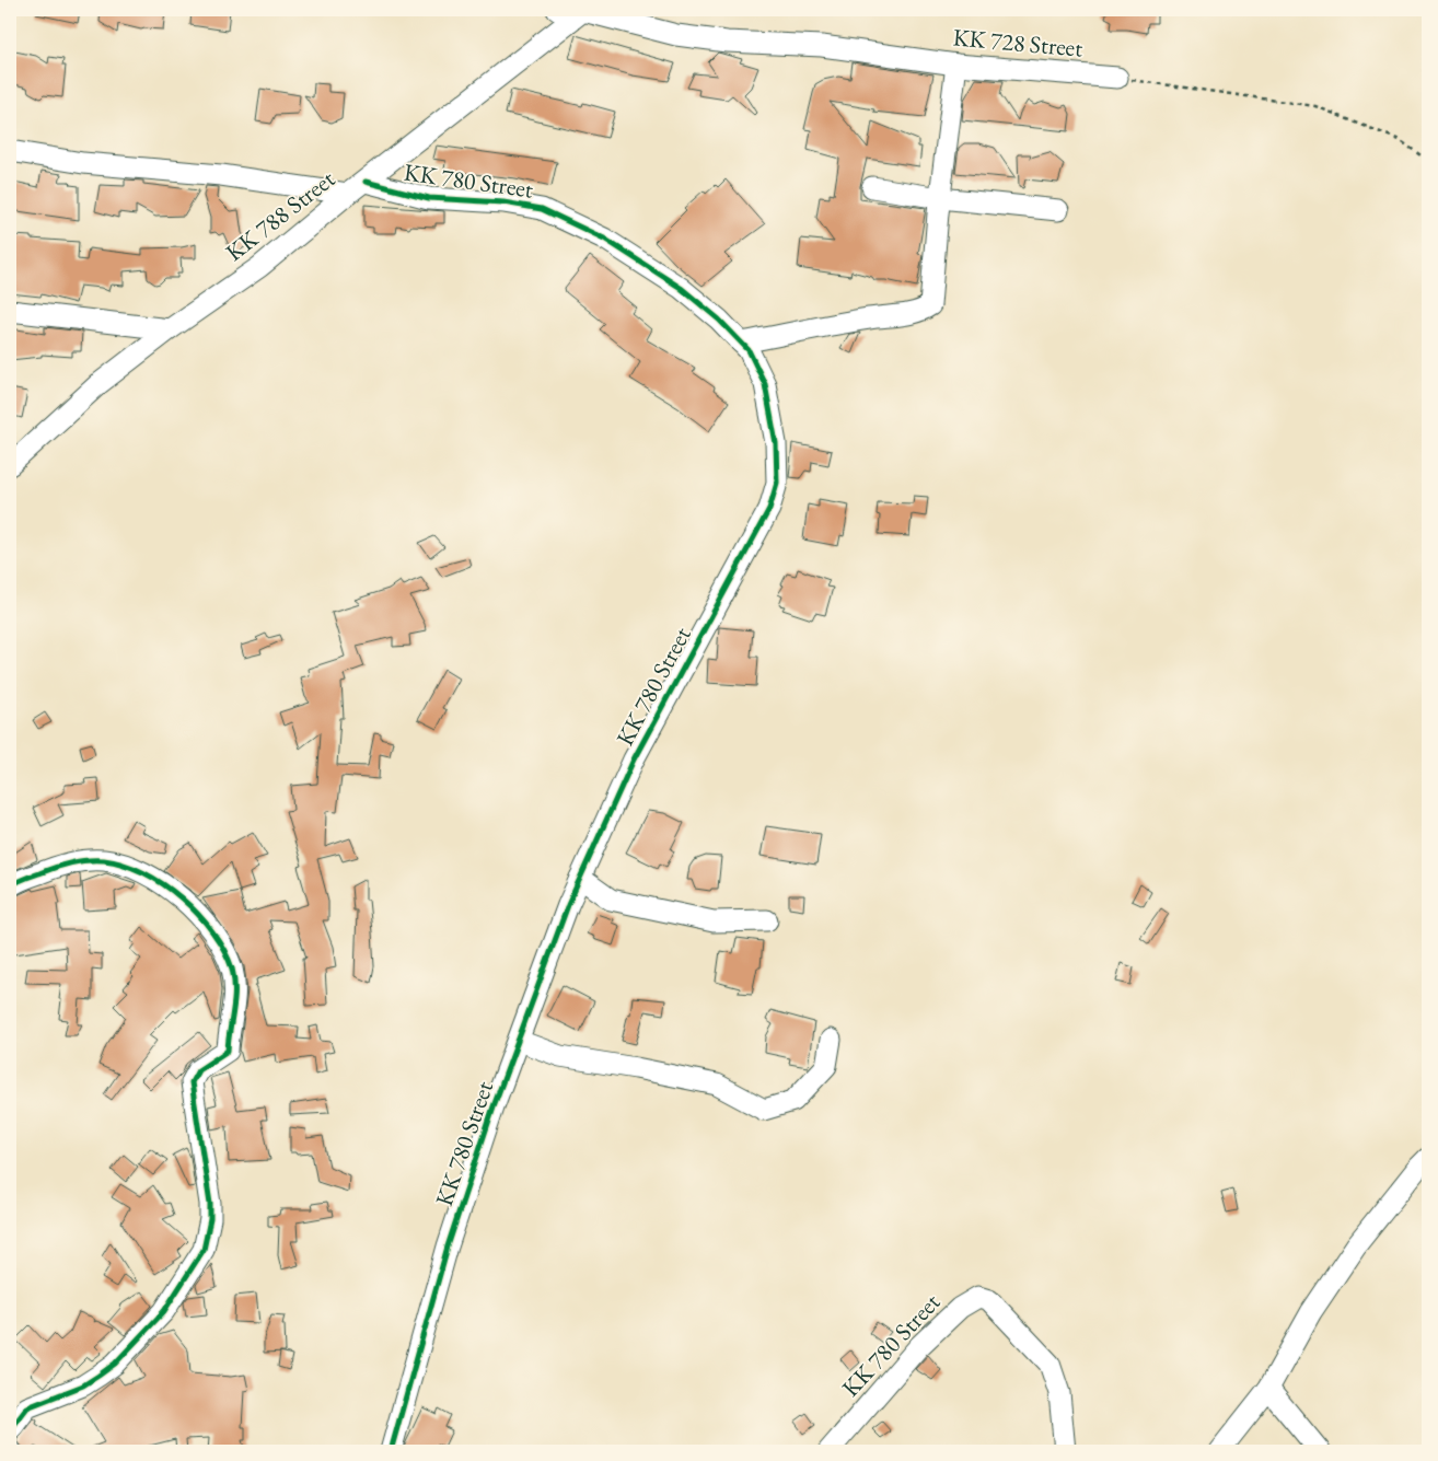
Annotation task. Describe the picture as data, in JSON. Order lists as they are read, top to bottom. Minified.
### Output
{"streets":{"street":["KK 728 Street","KK 780 Street","KK 788 Street"]},"crossings":[["KK 728 Street","KK 788 Street"],["KK 780 Street","KK 788 Street"]]}
